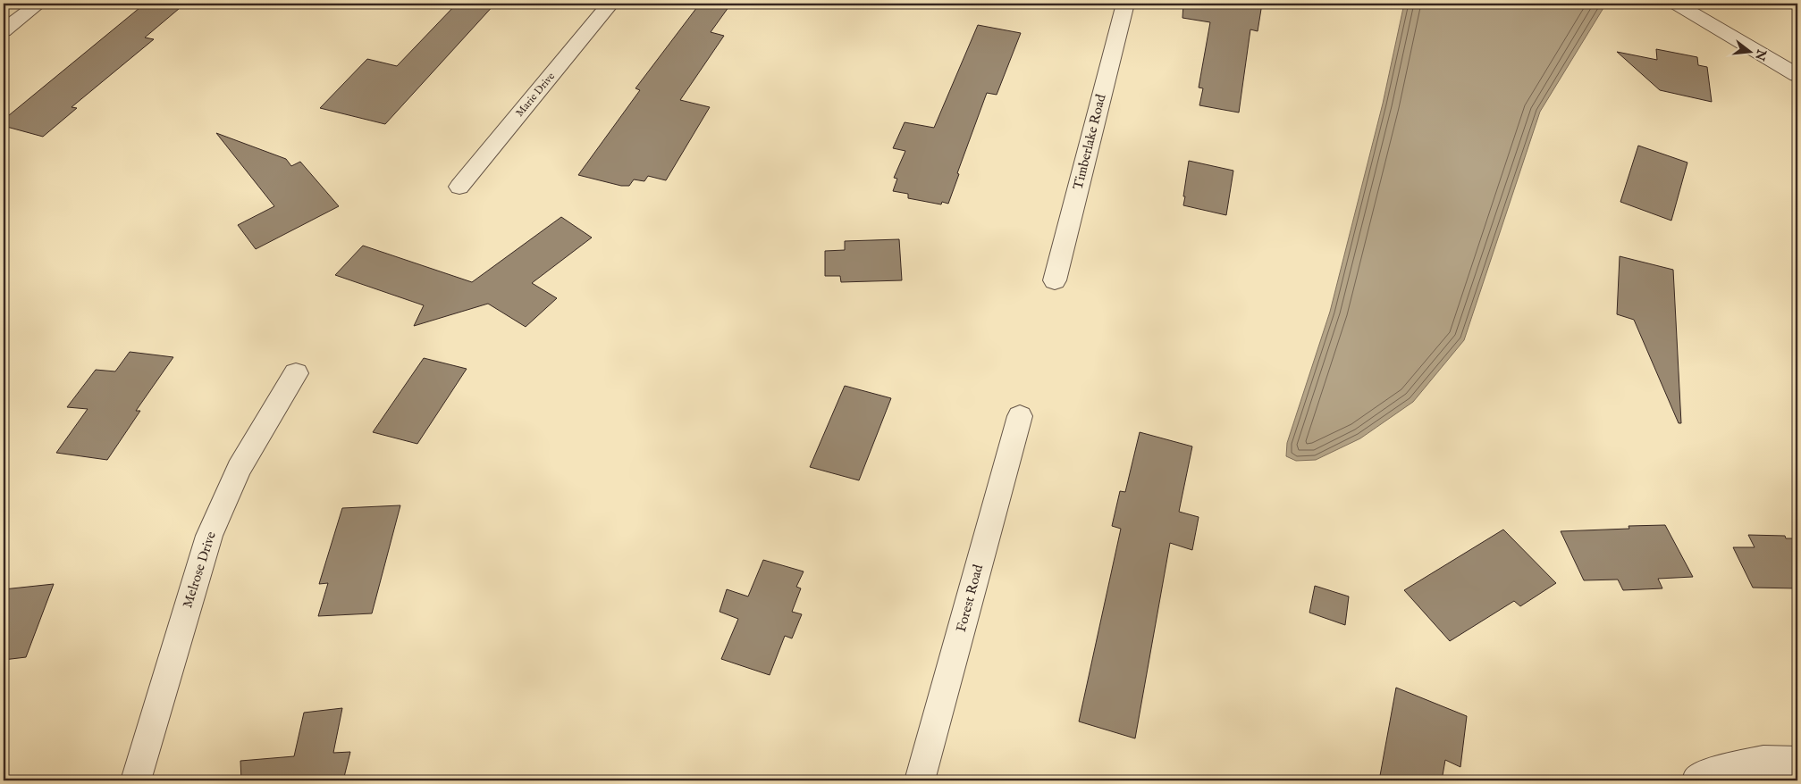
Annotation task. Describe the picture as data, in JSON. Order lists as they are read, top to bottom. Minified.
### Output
{"streets":{"street":["Marie Drive","Timberlake Road","Melrose Drive","Forest Road"]},"north":"right"}
